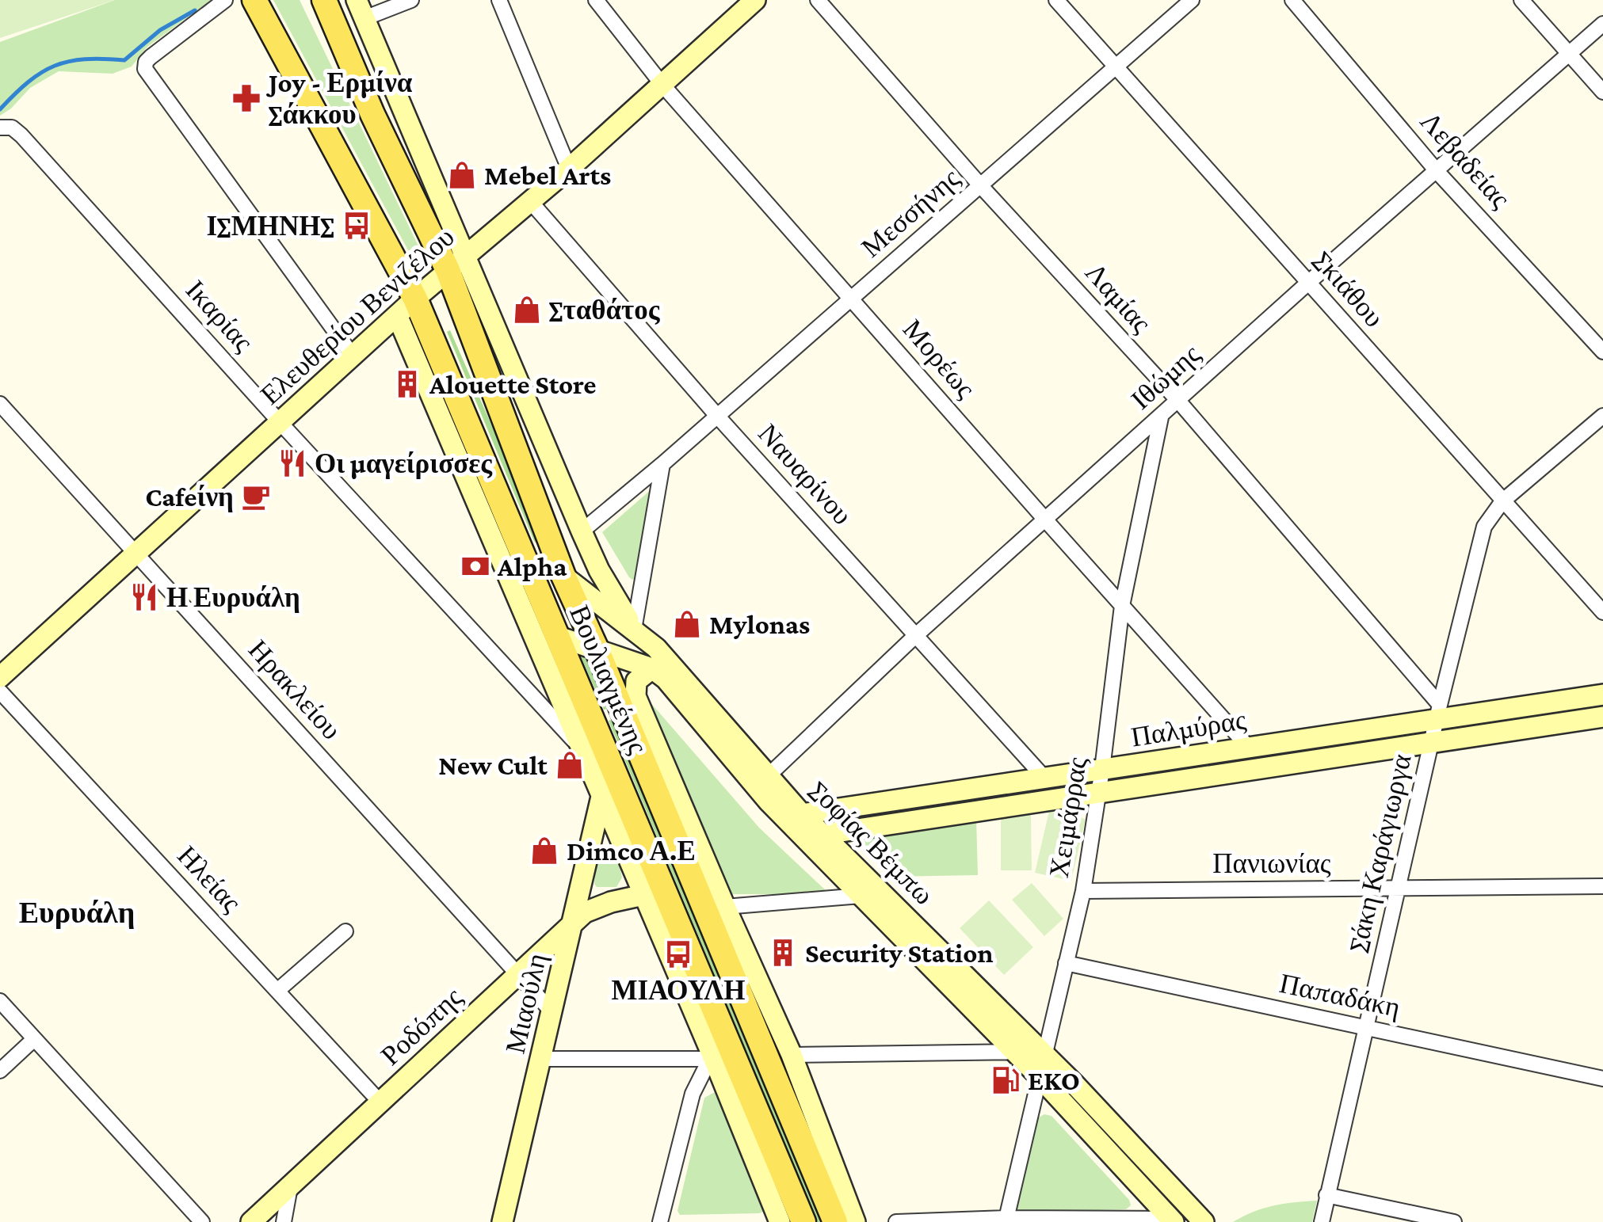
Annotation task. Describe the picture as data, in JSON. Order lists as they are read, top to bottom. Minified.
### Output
{"streets":{"main road":["Βουλιαγμένης"],"street":["Λεβαδείας","Μεσσήνης","Σκιάθου","Λαμίας","Ικαρίας","Ελευθερίου Βενιζέλου","Μορέως","Ιθώμης","Ναυαρίνου","Ηρακλείου","Παλμύρας","Χειμάρρας","Σοφίας Βέμπω","Σάκη Καράγιωργα","Πανιωνίας","Ηλείας","Παπαδάκη","Μιαούλη","Ροδόπης"]},"crossings":[["Λεβαδείας","Ιθώμης"],["Μεσσήνης","Σκιάθου"],["Μεσσήνης","Λαμίας"],["Μεσσήνης","Μορέως"],["Μεσσήνης","Ναυαρίνου"],["Σκιάθου","Ιθώμης"],["Σκιάθου","Σάκη Καράγιωργα"],["Λαμίας","Ιθώμης"],["Λαμίας","Παλμύρας"],["Λαμίας","Σάκη Καράγιωργα"],["Ικαρίας","Ελευθερίου Βενιζέλου"],["Ελευθερίου Βενιζέλου","Μορέως"],["Ελευθερίου Βενιζέλου","Ναυαρίνου"],["Ελευθερίου Βενιζέλου","Βουλιαγμένης"],["Ελευθερίου Βενιζέλου","Ηρακλείου"],["Μορέως","Ιθώμης"],["Μορέως","Παλμύρας"],["Μορέως","Χειμάρρας"],["Ιθώμης","Ναυαρίνου"],["Ιθώμης","Χειμάρρας"],["Ιθώμης","Σοφίας Βέμπω"],["Ναυαρίνου","Παλμύρας"],["Βουλιαγμένης","Σοφίας Βέμπω"],["Ηρακλείου","Μιαούλη"],["Ηρακλείου","Ροδόπης"],["Παλμύρας","Χειμάρρας"],["Παλμύρας","Σοφίας Βέμπω"],["Παλμύρας","Σάκη Καράγιωργα"],["Χειμάρρας","Σοφίας Βέμπω"],["Χειμάρρας","Πανιωνίας"],["Χειμάρρας","Παπαδάκη"],["Σάκη Καράγιωργα","Πανιωνίας"],["Σάκη Καράγιωργα","Παπαδάκη"],["Ηλείας","Ροδόπης"],["Μιαούλη","Ροδόπης"]],"districts":["Ευρυάλη"],"places":{"pharmacy":["Joy - Ερμίνα Σάκκου"],"shop":["Mebel Arts","Σταθάτος","Mylonas","New Cult","Dimco Α.Ε"],"bus stop":["ΙΣΜΗΝΗΣ","ΜΙΑΟΥΛΗ"],"building":["Alouette Store","Security Station"],"restaurant":["Οι μαγείρισσες","Η Ευρυάλη"],"cafe":["Cafeίνη"],"bank":["Alpha"],"fuel station":["EKO"]}}
